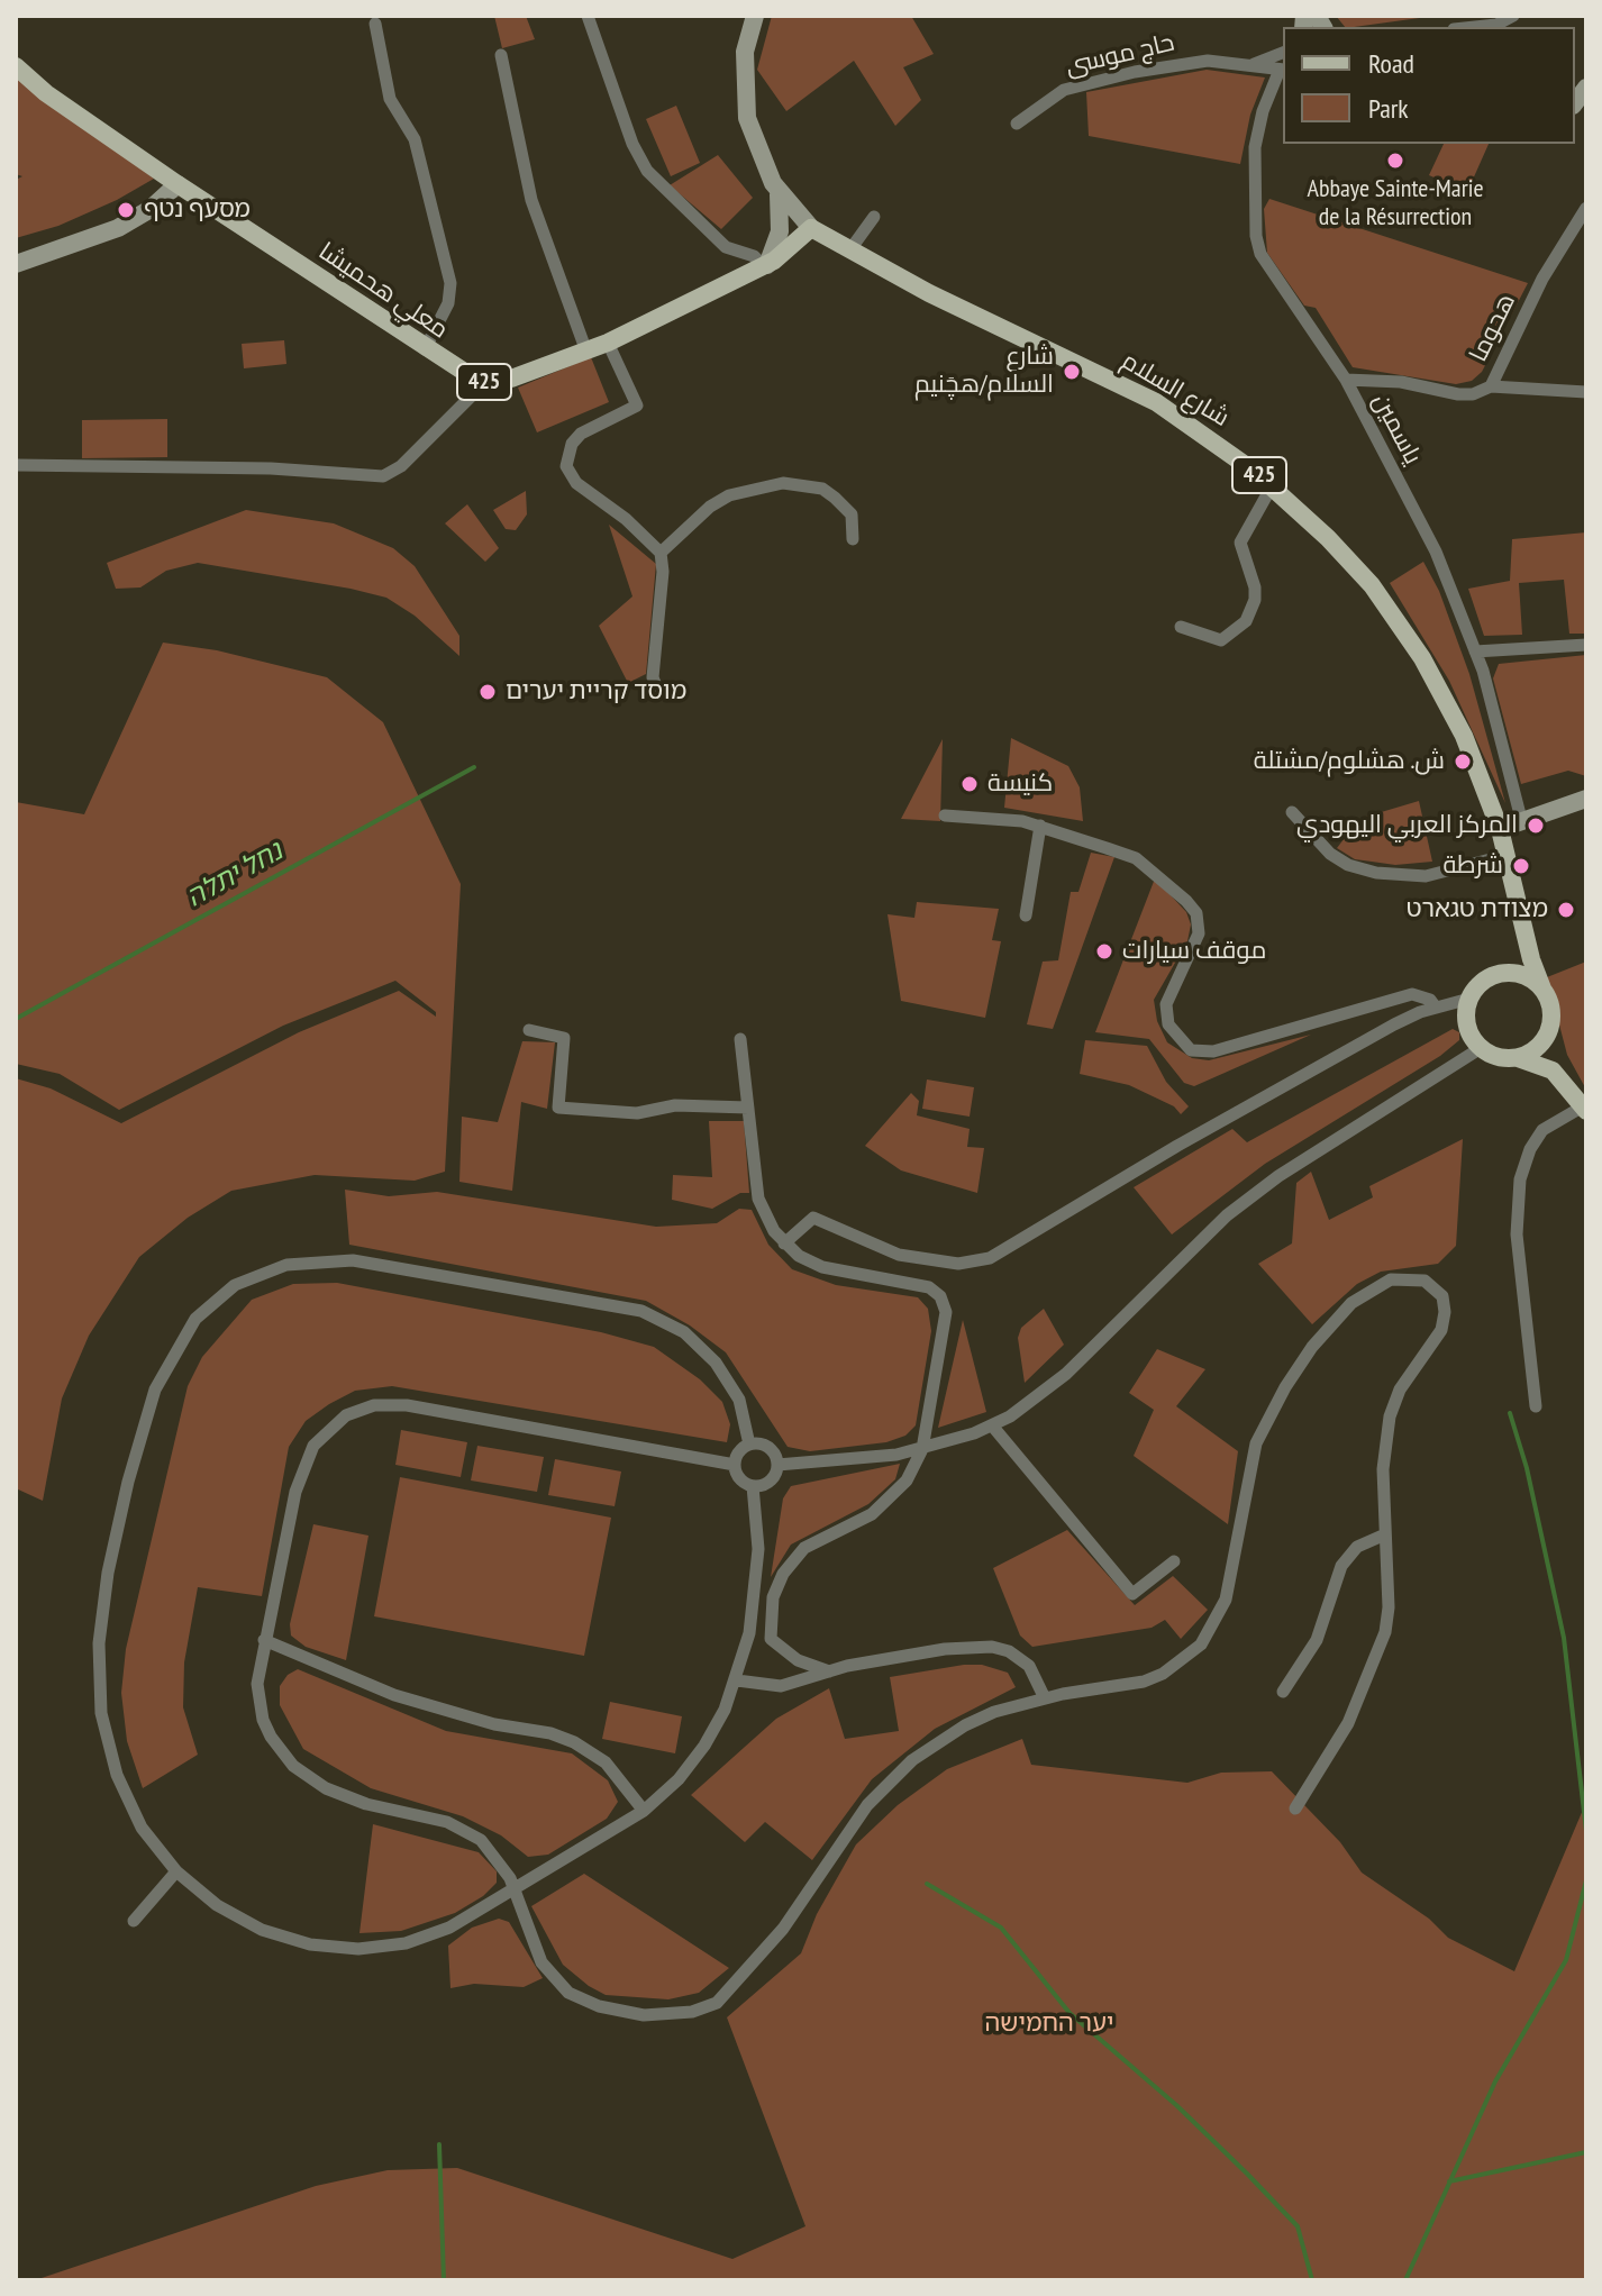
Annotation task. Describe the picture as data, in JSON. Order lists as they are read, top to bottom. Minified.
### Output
{"streets":{"main road":["معلي هحميشا","425","شارع السلام"],"street":["حاج موسى","هحوما","ياسمين"]},"crossings":[["حاج موسى","ياسمين"],["معلي هحميشا","425"],["هحوما","ياسمين"],["425","شارع السلام"]],"water":["נחל יתלה"],"parks":["יער החמישה"],"places":["Abbaye Sainte-Marie de la Résurrection","מסעף נטף","شارع السلام/هچَنيم","מוסד קריית יערים","ش. هشلوم/مشتلة","كنيسة","المركز العربي اليهودي","شرطة","מצודת טגארט","موقف سيارات"],"legend":["Road","Park"]}
